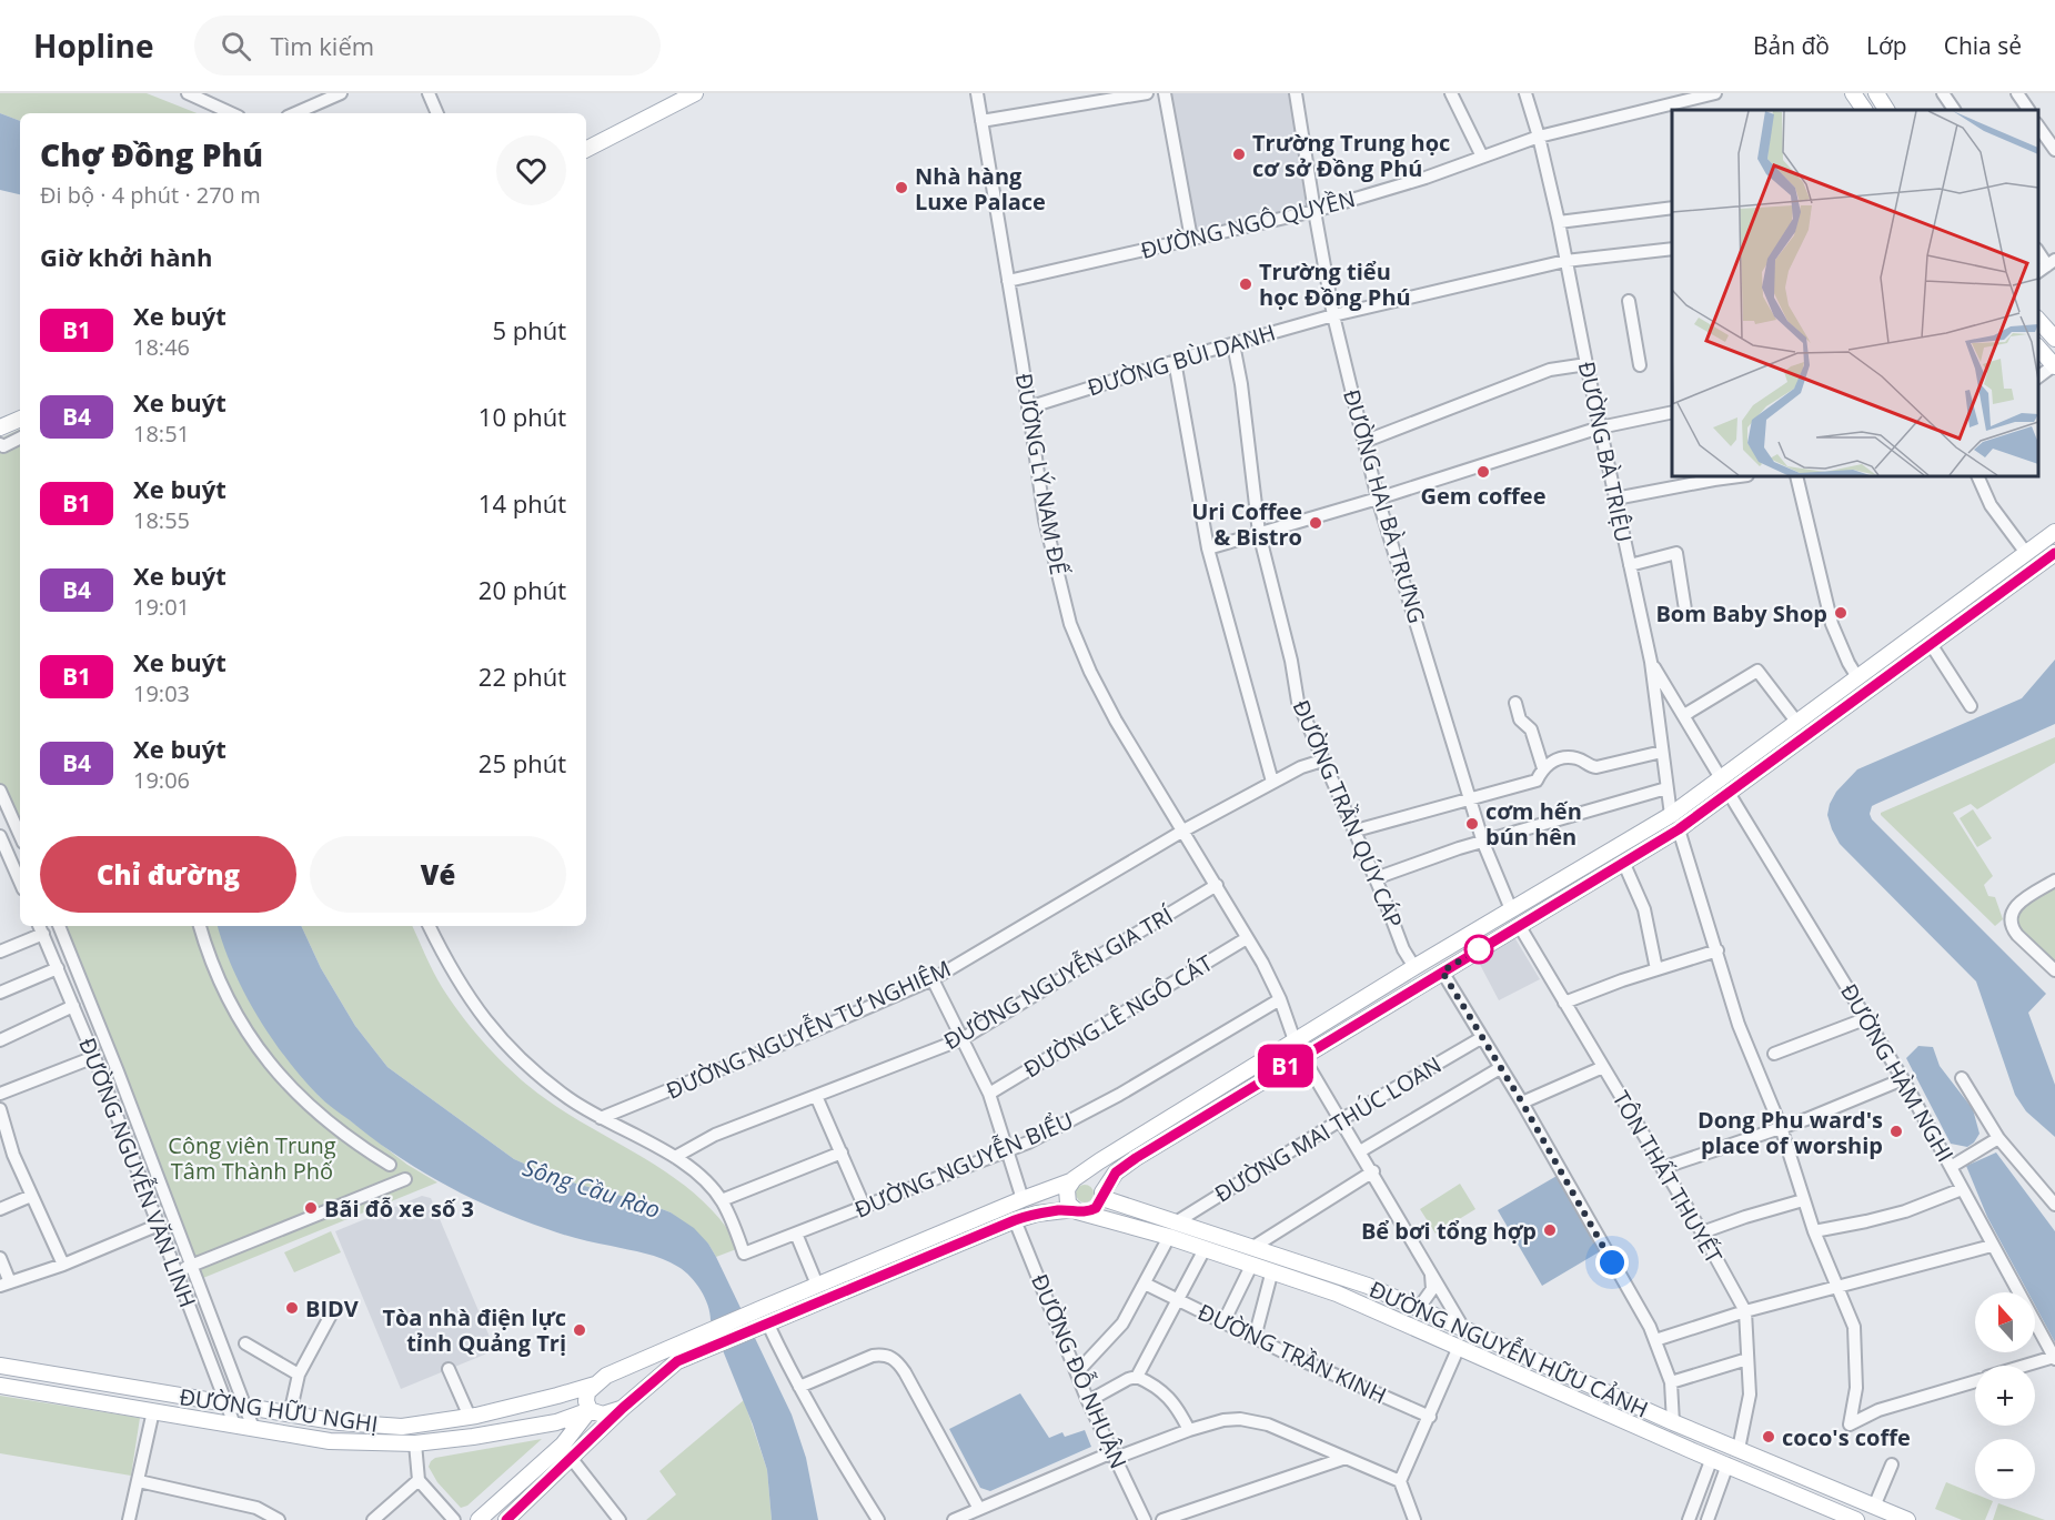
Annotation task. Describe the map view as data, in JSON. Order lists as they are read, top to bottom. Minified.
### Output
{"streets":{"main road":["ĐƯỜNG NGUYỄN HỮU CẢNH","ĐƯỜNG HỮU NGHỊ"],"street":["ĐƯỜNG NGÔ QUYỀN","ĐƯỜNG BÙI DANH","ĐƯỜNG BÀ TRIỆU","ĐƯỜNG LÝ NAM ĐẾ","ĐƯỜNG HAI BÀ TRƯNG","ĐƯỜNG TRẦN QÚY CÁP","ĐƯỜNG NGUYỄN GIA TRÍ","ĐƯỜNG LÊ NGÔ CÁT","ĐƯỜNG NGUYỄN TƯ NGHIÊM","ĐƯỜNG HÀM NGHI","ĐƯỜNG MAI THÚC LOAN","ĐƯỜNG NGUYỄN BIỂU","ĐƯỜNG NGUYỄN VĂN LINH","TÔN THẤT THUYẾT","ĐƯỜNG TRẦN KINH","ĐƯỜNG ĐỖ NHUẬN"]},"crossings":[["ĐƯỜNG NGÔ QUYỀN","ĐƯỜNG BÀ TRIỆU"],["ĐƯỜNG NGÔ QUYỀN","ĐƯỜNG LÝ NAM ĐẾ"],["ĐƯỜNG NGÔ QUYỀN","ĐƯỜNG HAI BÀ TRƯNG"],["ĐƯỜNG BÙI DANH","ĐƯỜNG BÀ TRIỆU"],["ĐƯỜNG BÙI DANH","ĐƯỜNG LÝ NAM ĐẾ"],["ĐƯỜNG BÙI DANH","ĐƯỜNG HAI BÀ TRƯNG"],["ĐƯỜNG BÙI DANH","ĐƯỜNG TRẦN QÚY CÁP"],["ĐƯỜNG LÝ NAM ĐẾ","ĐƯỜNG NGUYỄN GIA TRÍ"],["ĐƯỜNG LÝ NAM ĐẾ","ĐƯỜNG LÊ NGÔ CÁT"],["ĐƯỜNG LÝ NAM ĐẾ","ĐƯỜNG NGUYỄN TƯ NGHIÊM"],["ĐƯỜNG LÝ NAM ĐẾ","ĐƯỜNG NGUYỄN BIỂU"],["ĐƯỜNG TRẦN QÚY CÁP","ĐƯỜNG NGUYỄN TƯ NGHIÊM"],["ĐƯỜNG MAI THÚC LOAN","ĐƯỜNG NGUYỄN HỮU CẢNH"],["ĐƯỜNG NGUYỄN VĂN LINH","ĐƯỜNG HỮU NGHỊ"],["TÔN THẤT THUYẾT","ĐƯỜNG NGUYỄN HỮU CẢNH"]],"water":["Sông Cầu Rào"],"parks":["Công viên Trung Tâm Thành Phố"],"places":["Trường Trung học cơ sở Đồng Phú","Nhà hàng Luxe Palace","Trường tiểu học Đồng Phú","Gem coffee","Uri Coffee & Bistro","Bom Baby Shop","cơm hến bún hên","Dong Phu ward's place of worship","Bãi đỗ xe số 3","Bể bơi tổng hợp","BIDV","Tòa nhà điện lực tỉnh Quảng Trị","coco's coffe"],"lines":["bus line B1"],"north":"top","page":{"header":"Hopline","search":"Tìm kiếm","nav":["Bản đồ","Lớp","Chia sẻ"],"on_map":"B1","heading":[["Chợ Đồng Phú","Đi bộ · 4 phút · 270 m"],"Giờ khởi hành"],"list":[{"mark":"B1","name":"Xe buýt","note":"18:46","value":"5 phút"},{"mark":"B4","name":"Xe buýt","note":"18:51","value":"10 phút"},{"mark":"B1","name":"Xe buýt","note":"18:55","value":"14 phút"},{"mark":"B4","name":"Xe buýt","note":"19:01","value":"20 phút"},{"mark":"B1","name":"Xe buýt","note":"19:03","value":"22 phút"},{"mark":"B4","name":"Xe buýt","note":"19:06","value":"25 phút"}],"buttons":["Chỉ đường","Vé"],"map_buttons":["+","−"]}}
